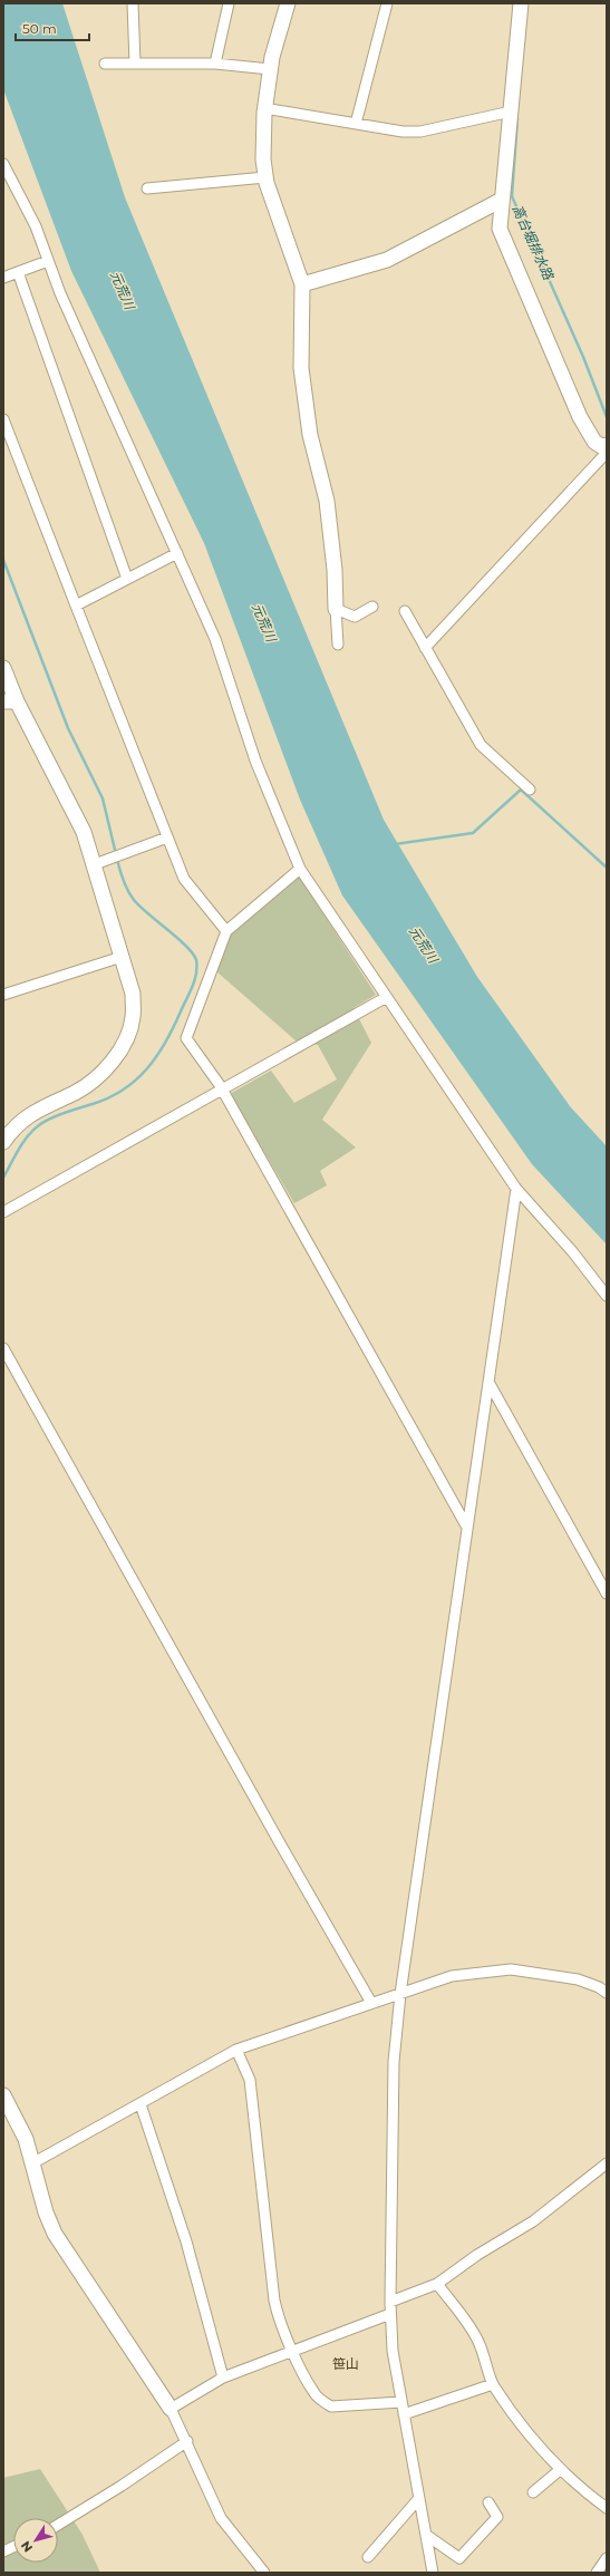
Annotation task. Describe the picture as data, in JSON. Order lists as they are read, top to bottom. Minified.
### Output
{"districts":["笹山"],"water":["高台堀排水路","元荒川"],"scale_bar":"50 m","north":"bottom left"}
